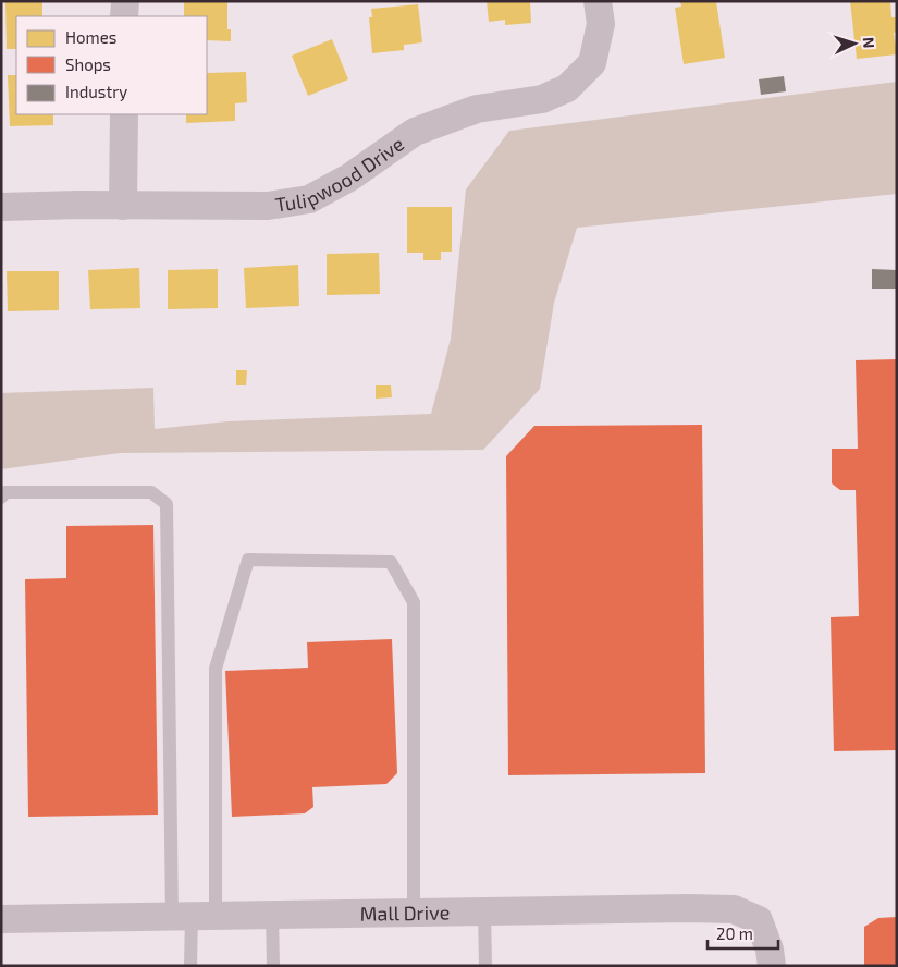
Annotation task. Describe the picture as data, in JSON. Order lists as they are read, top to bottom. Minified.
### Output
{"streets":{"street":["Tulipwood Drive","Mall Drive"]},"legend":["Homes","Shops","Industry"],"scale_bar":"20 m","north":"right"}
